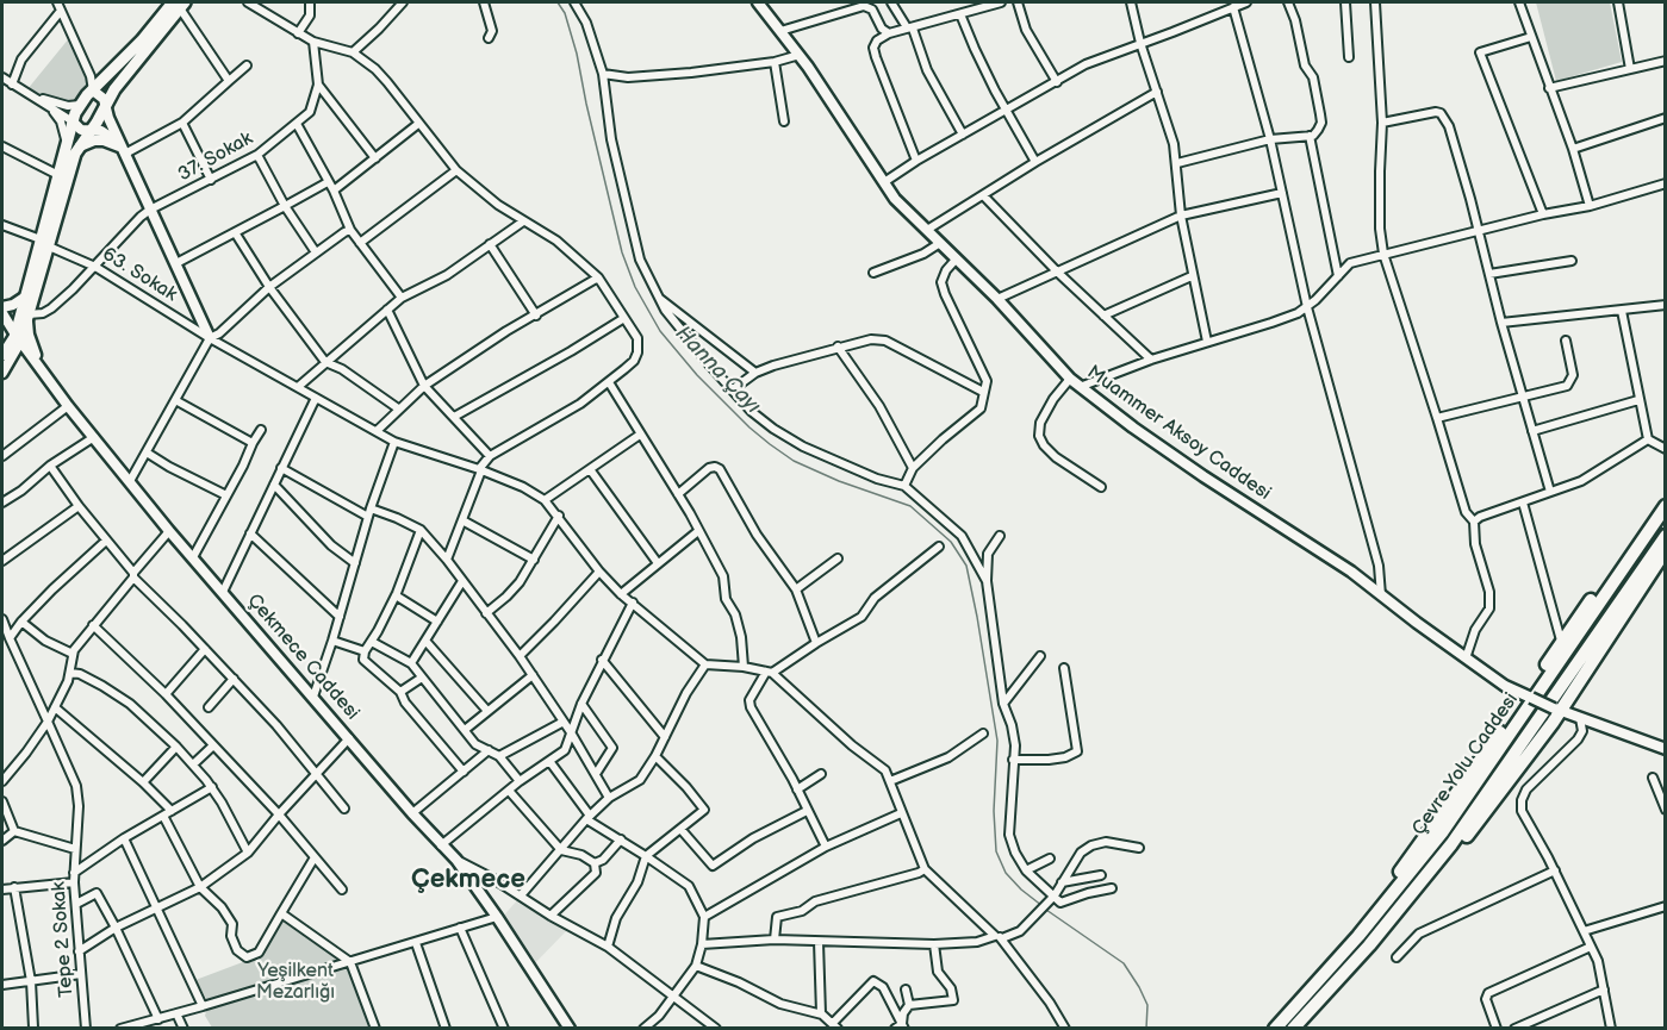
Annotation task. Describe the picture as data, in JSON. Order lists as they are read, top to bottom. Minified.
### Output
{"streets":{"highway":["Çevre Yolu Caddesi"],"street":["37. Sokak","63. Sokak","Muammer Aksoy Caddesi","Çekmece Caddesi","Tepe 2 Sokak"]},"crossings":[["37. Sokak","63. Sokak"]],"districts":["Çekmece"],"water":["Hanna Çayı"],"parks":["Yeşilkent Mezarlığı"]}
